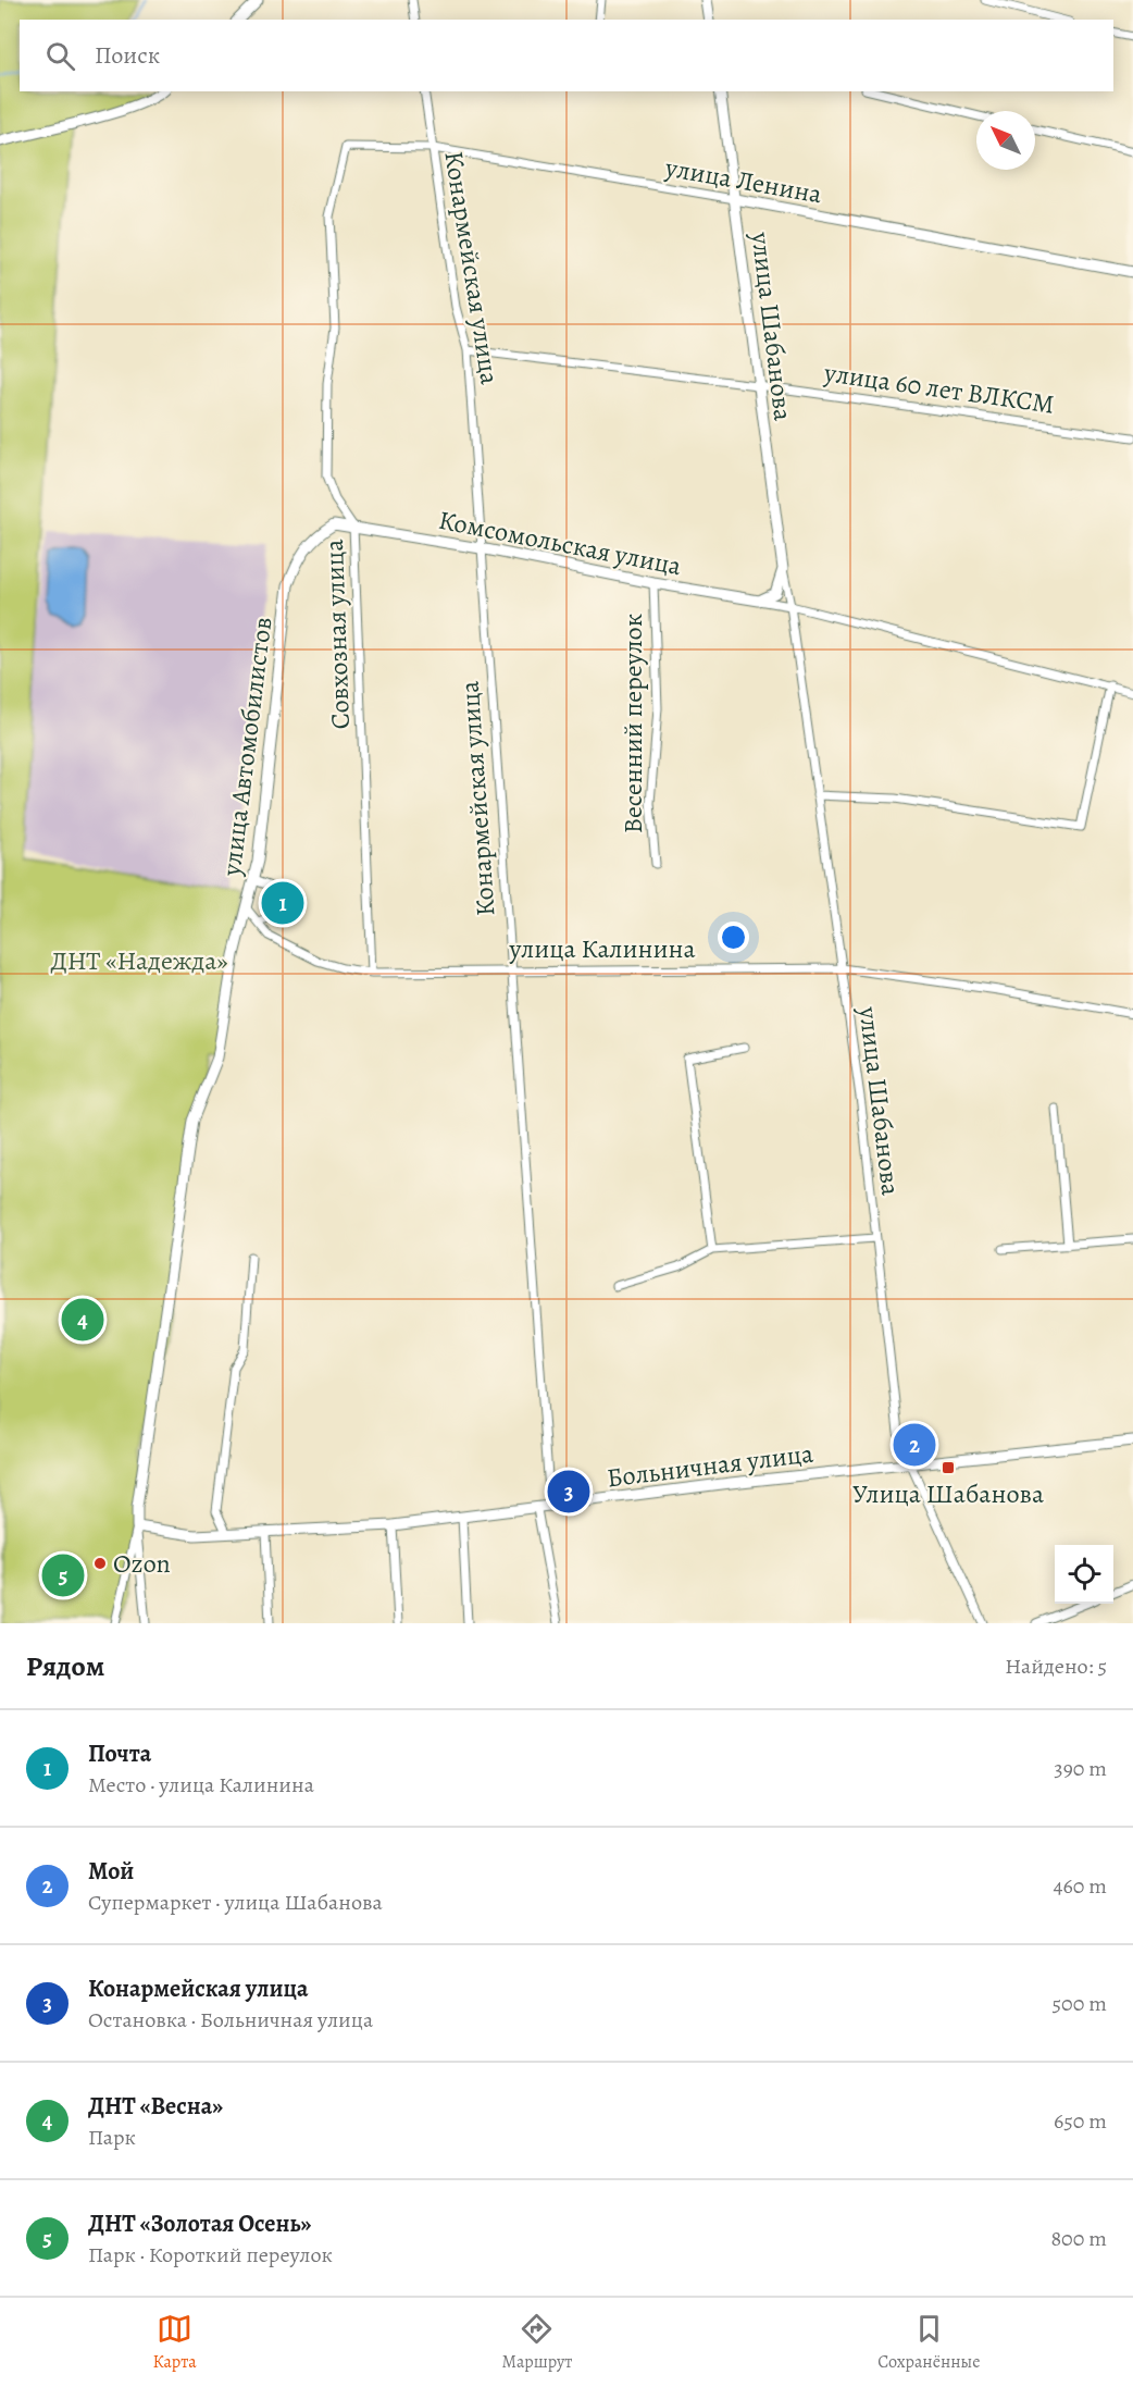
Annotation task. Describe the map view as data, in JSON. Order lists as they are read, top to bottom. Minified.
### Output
{"streets":{"street":["улица Ленина","Конармейская улица","улица Шабанова","улица 60 лет ВЛКСМ","Комсомольская улица","Совхозная улица","Весенний переулок","улица Автомобилистов","улица Калинина","Больничная улица"]},"crossings":[["улица Ленина","Конармейская улица"],["улица Ленина","улица Шабанова"],["улица Ленина","Совхозная улица"],["Конармейская улица","улица 60 лет ВЛКСМ"],["Конармейская улица","Комсомольская улица"],["Конармейская улица","улица Калинина"],["Конармейская улица","Больничная улица"],["улица Шабанова","улица 60 лет ВЛКСМ"],["улица Шабанова","Комсомольская улица"],["улица Шабанова","улица Калинина"],["улица Шабанова","Больничная улица"],["Комсомольская улица","Совхозная улица"],["Комсомольская улица","Весенний переулок"],["Комсомольская улица","улица Автомобилистов"],["Совхозная улица","улица Автомобилистов"],["Совхозная улица","улица Калинина"],["улица Автомобилистов","улица Калинина"],["улица Автомобилистов","Больничная улица"]],"parks":["ДНТ «Надежда»"],"places":{"transit":["Улица Шабанова"],"other":["Ozon"]},"north":"top left","page":{"search":"Поиск","pins":["1","4","2","3","5"],"heading":["Рядом","Найдено: 5"],"list":[{"mark":"1","name":"Почта","note":"Место · улица Калинина","value":"390 m"},{"mark":"2","name":"Мой","note":"Супермаркет · улица Шабанова","value":"460 m"},{"mark":"3","name":"Конармейская улица","note":"Остановка · Больничная улица","value":"500 m"},{"mark":"4","name":"ДНТ «Весна»","note":"Парк","value":"650 m"},{"mark":"5","name":"ДНТ «Золотая Осень»","note":"Парк · Короткий переулок","value":"800 m"}],"nav":["Карта","Маршрут","Сохранённые"]}}
